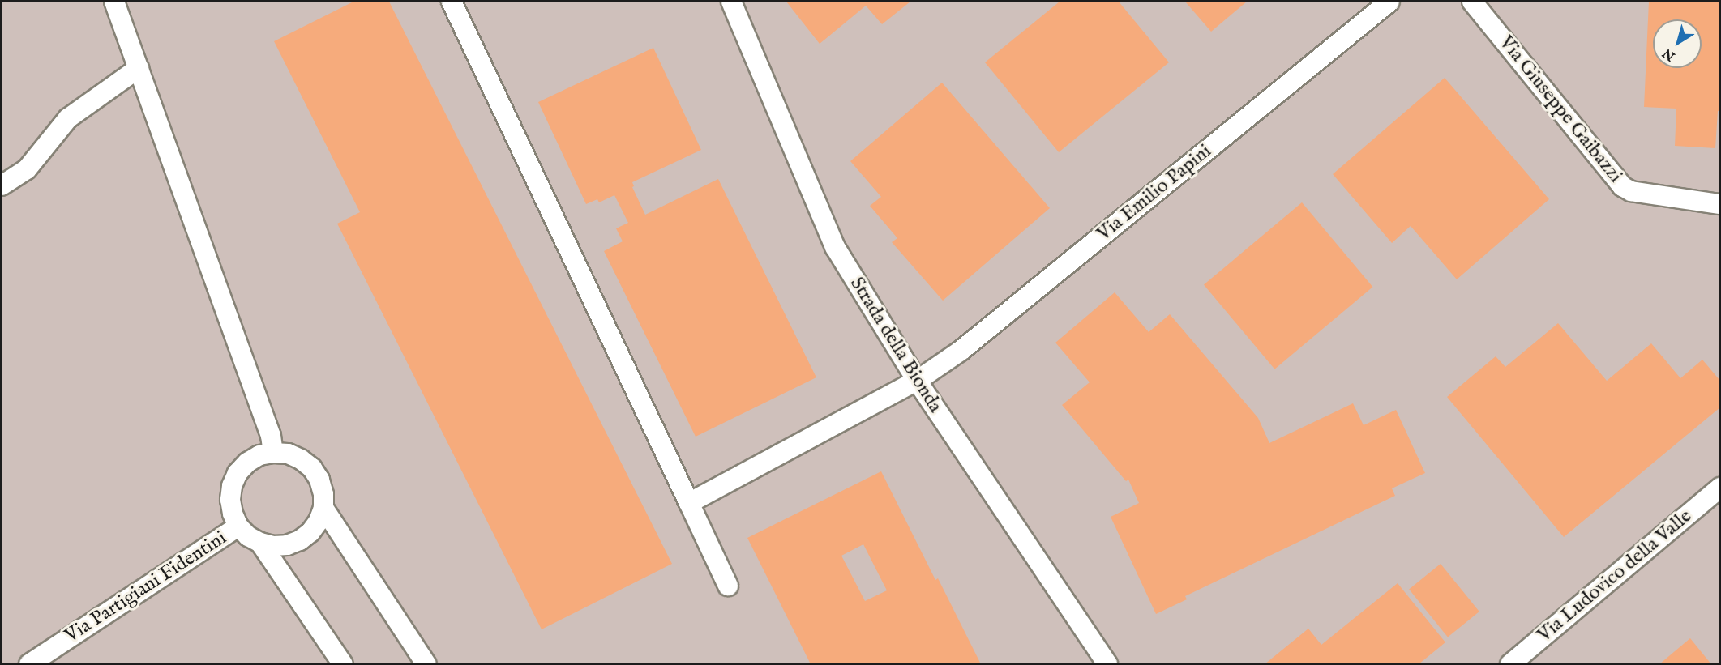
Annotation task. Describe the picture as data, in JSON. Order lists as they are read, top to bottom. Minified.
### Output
{"streets":{"street":["Via Giuseppe Gaibazzi","Via Emilio Papini","Strada della Bionda","Via Ludovico della Valle","Via Partigiani Fidentini"]},"crossings":[["Via Emilio Papini","Strada della Bionda"]],"north":"bottom left"}
